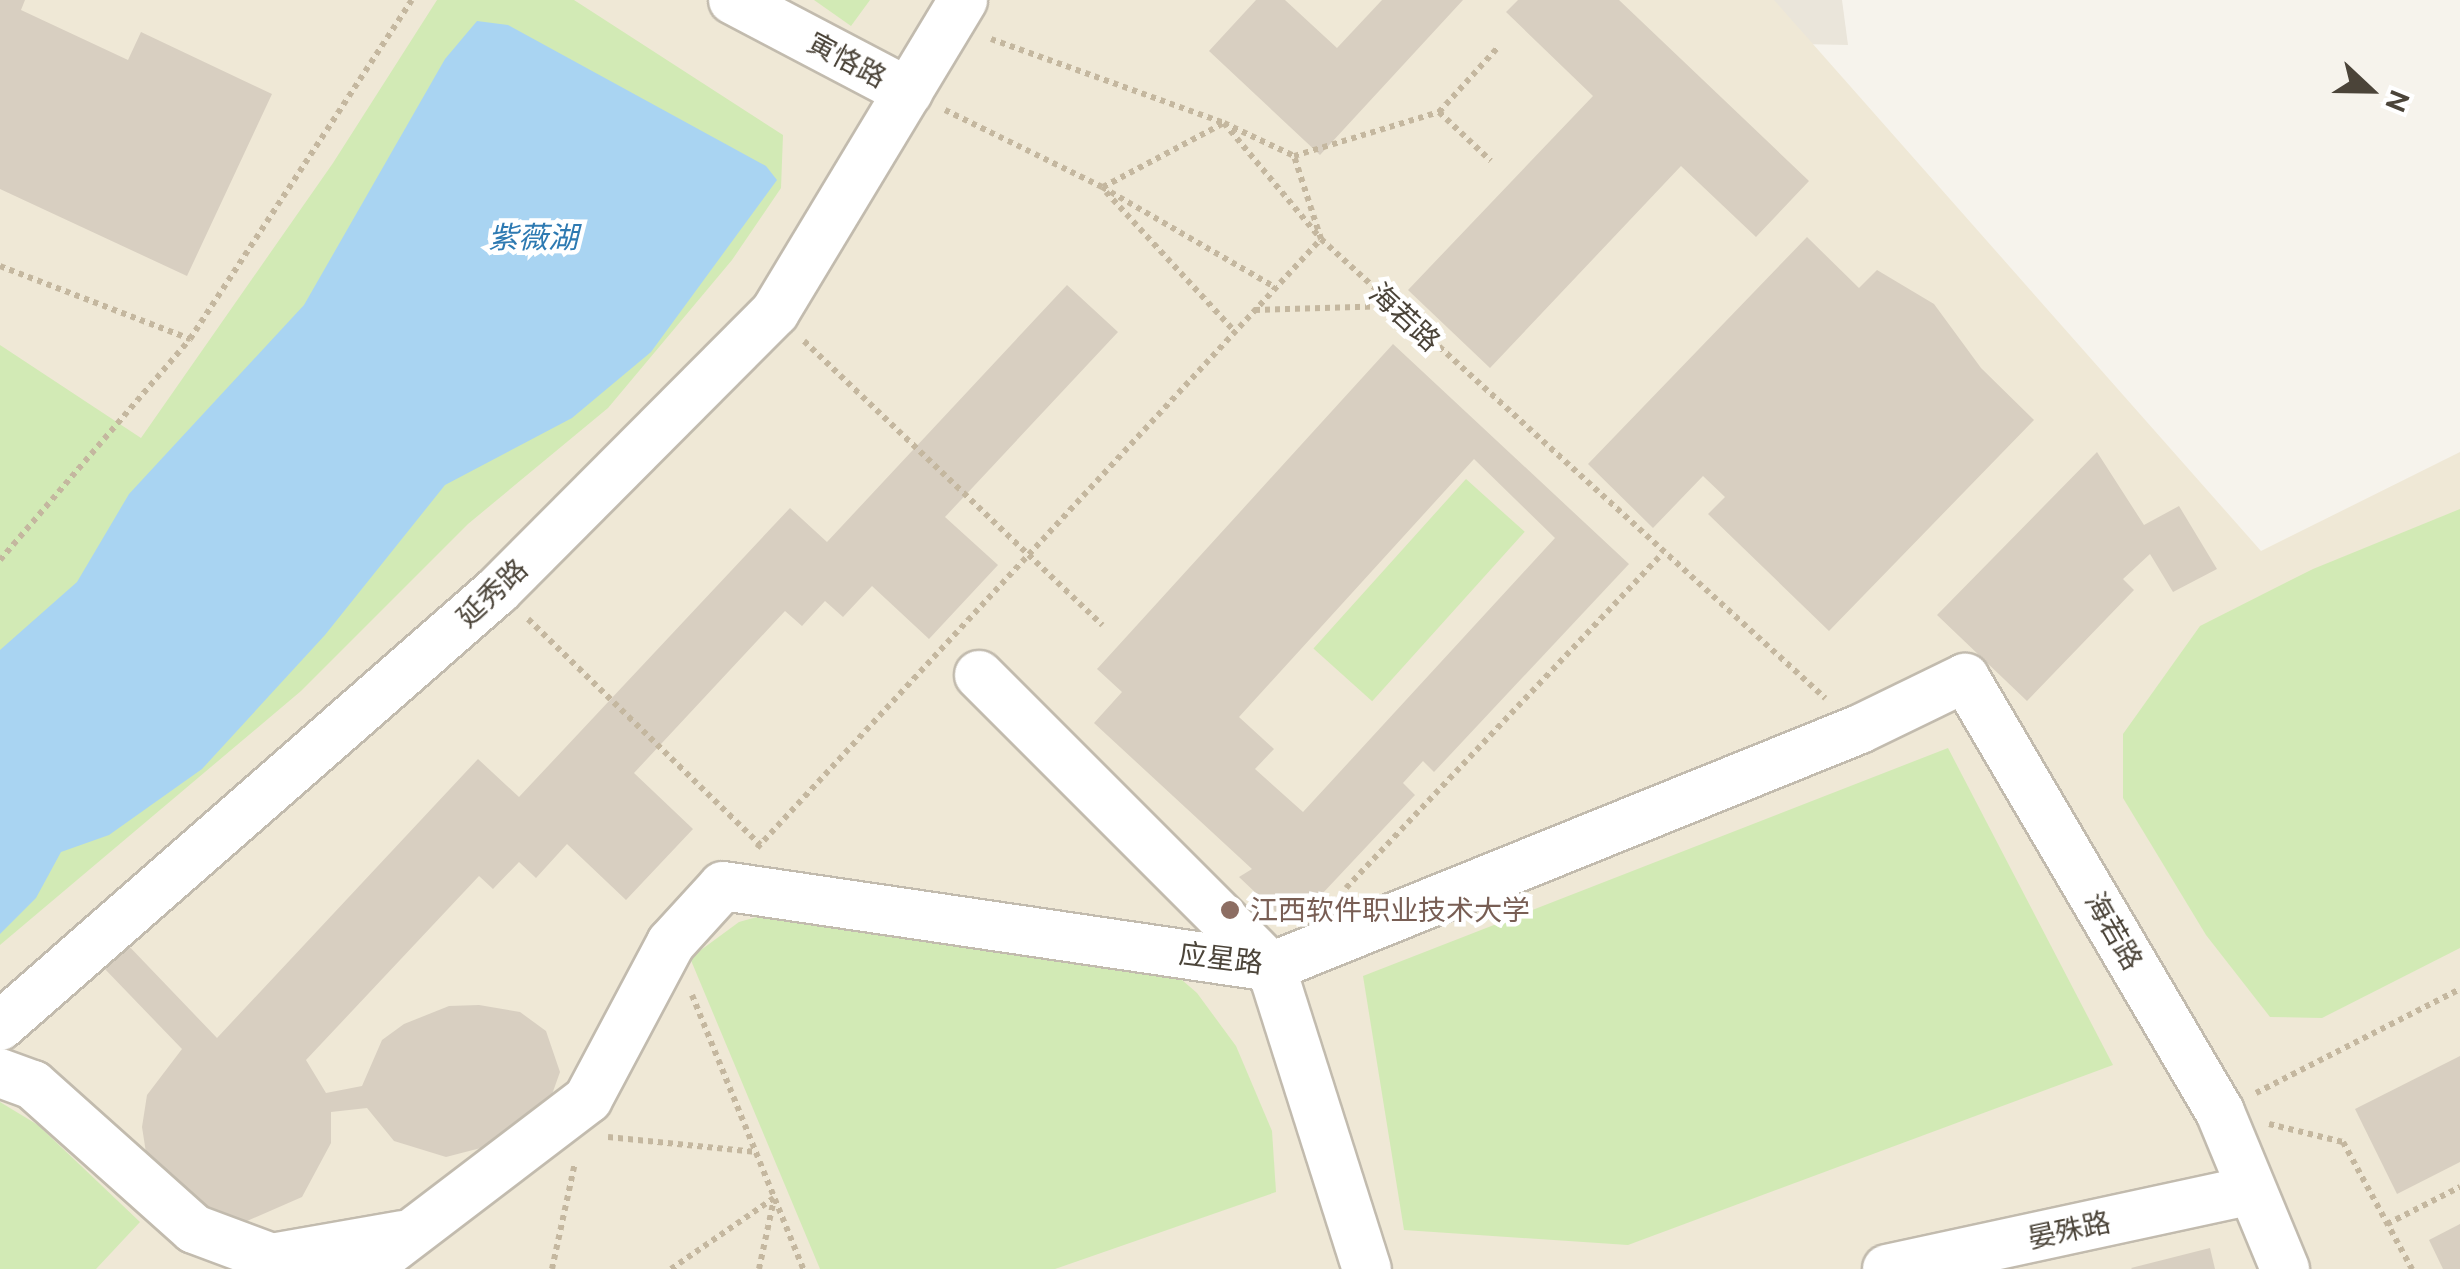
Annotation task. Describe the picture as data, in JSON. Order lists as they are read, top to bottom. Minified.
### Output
{"streets":{"street":["寅恪路","海若路","延秀路","应星路","晏殊路"]},"crossings":[["寅恪路","延秀路"],["海若路","应星路"],["海若路","晏殊路"]],"water":["紫薇湖"],"places":["江西软件职业技术大学"],"north":"right"}
